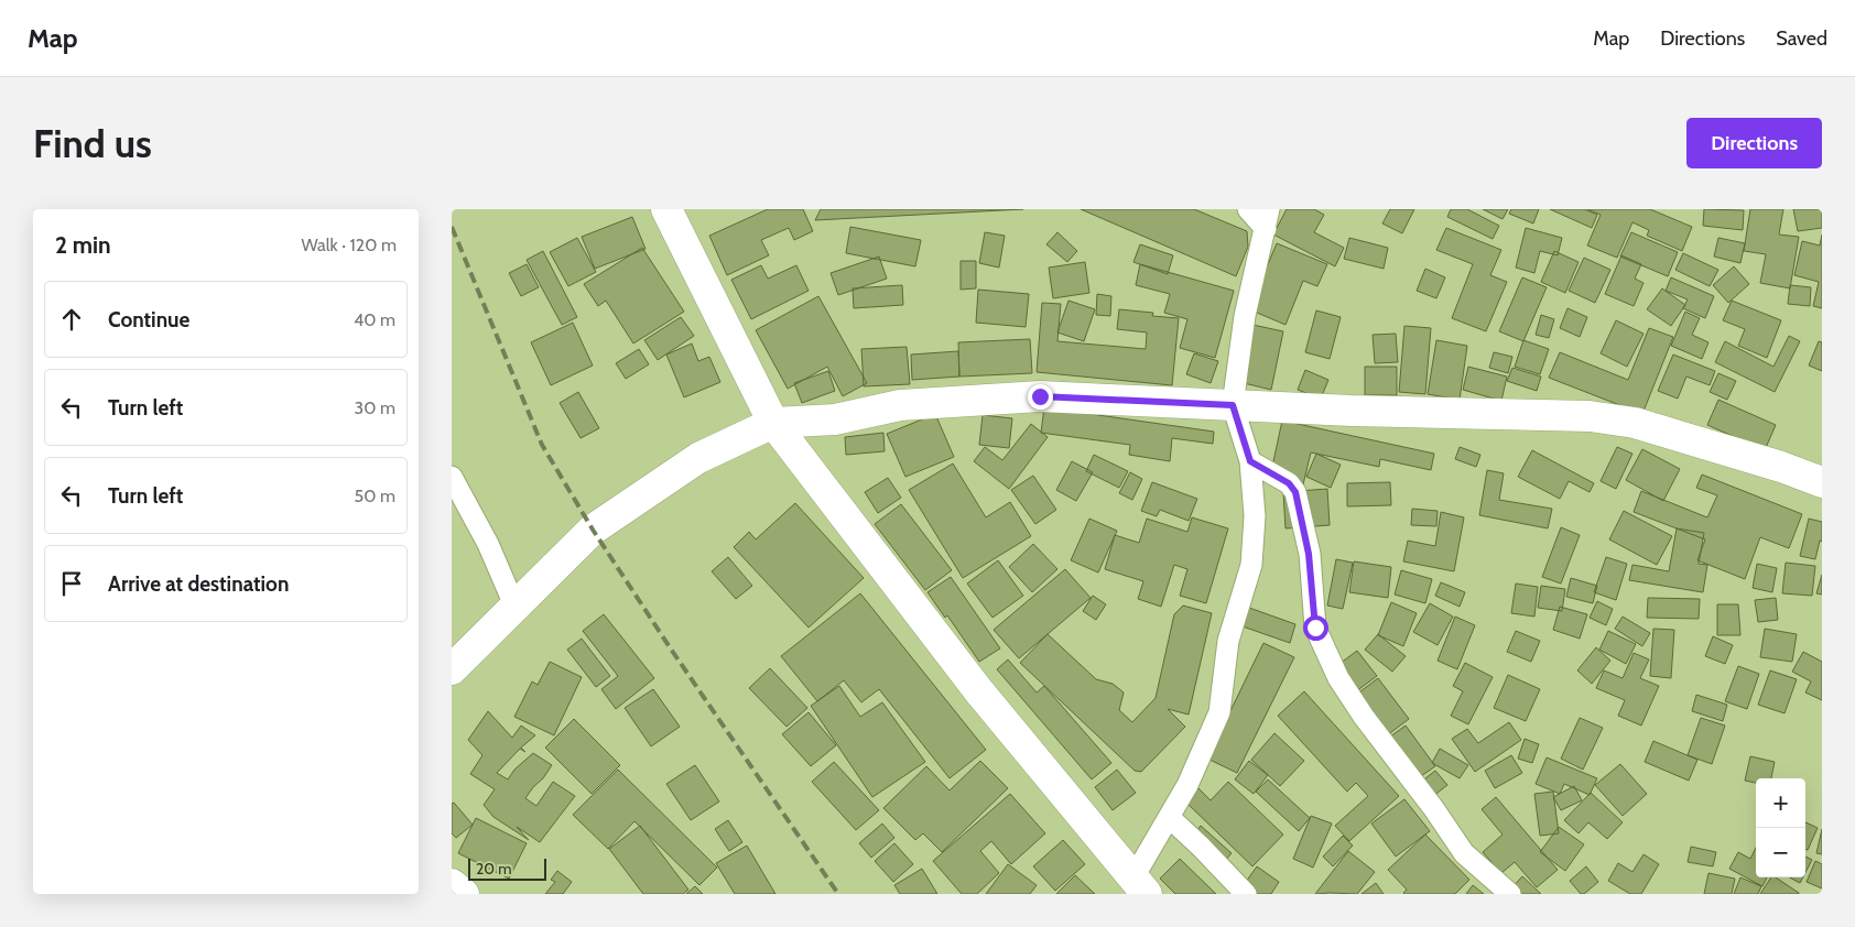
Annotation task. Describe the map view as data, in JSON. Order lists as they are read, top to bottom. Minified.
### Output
{"scale_bar":"20 m","page":{"header":"Map","nav":["Map","Directions","Saved"],"buttons":"Directions","title":"Find us","heading":["2 min","Walk · 120 m"],"list":[["Continue","40 m"],["Turn left","30 m"],["Turn left","50 m"],"Arrive at destination"],"map_buttons":["+","−"],"scale":"20 m"}}
